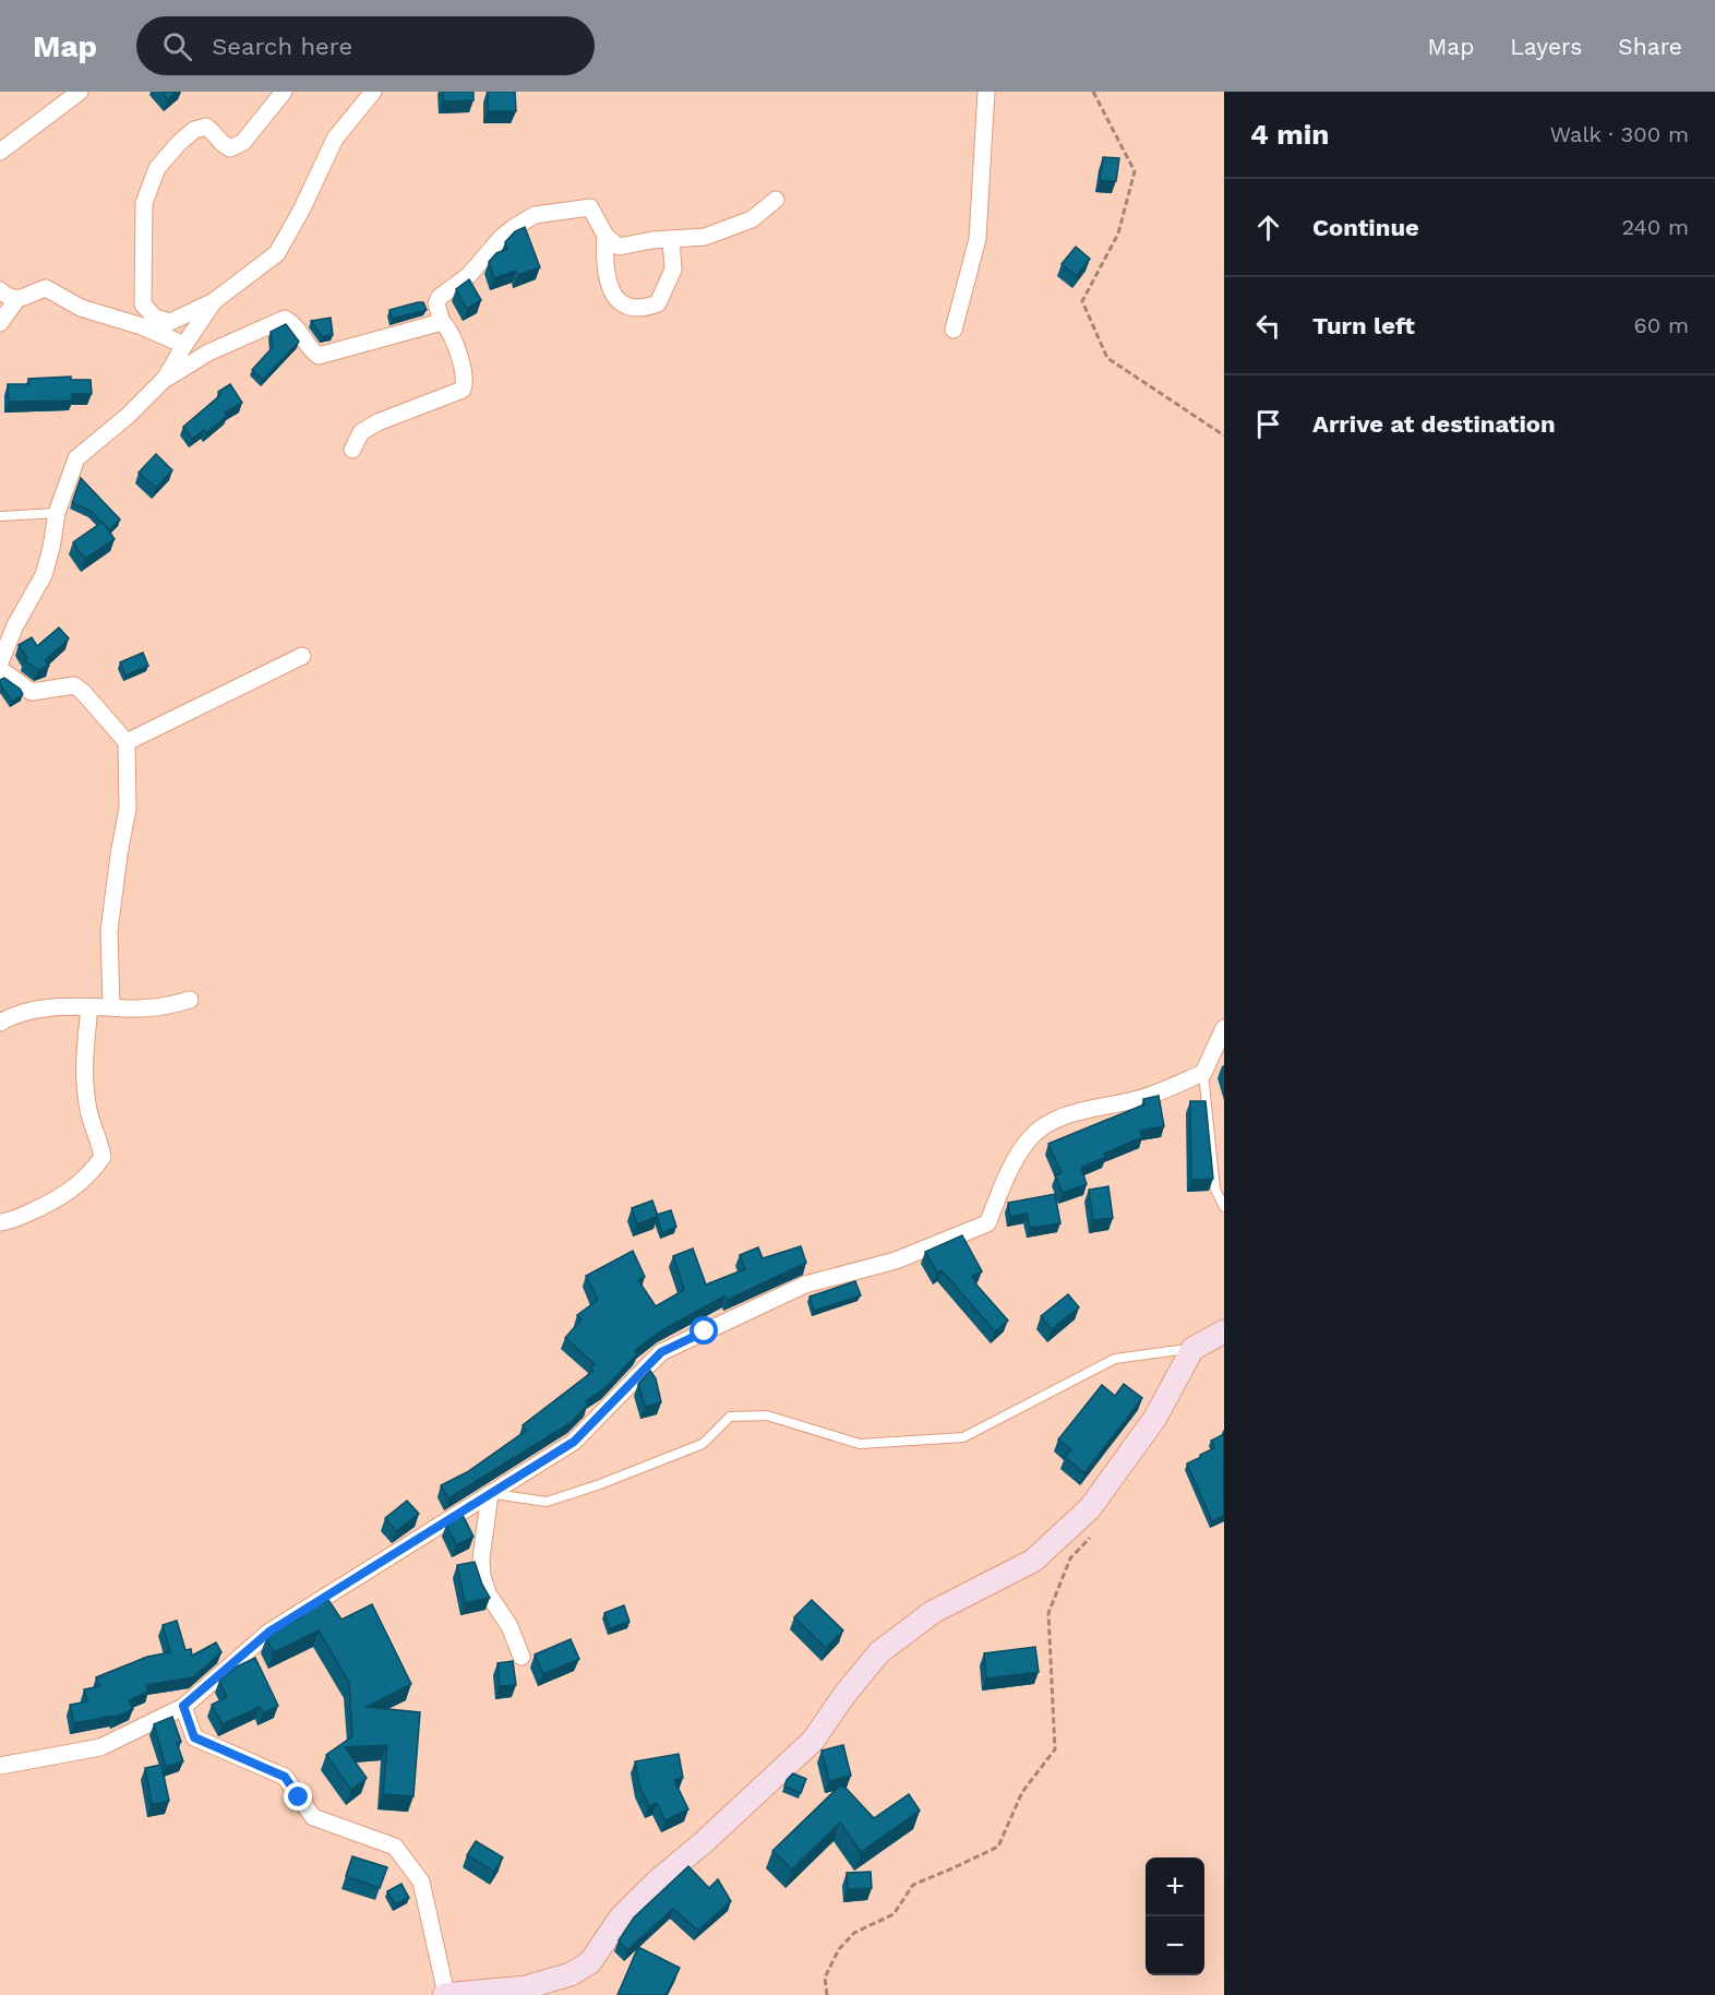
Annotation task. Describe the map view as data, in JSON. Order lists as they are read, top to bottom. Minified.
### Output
{"page":{"header":"Map","search":"Search here","nav":["Map","Layers","Share"],"heading":["4 min","Walk · 300 m"],"list":[["Continue","240 m"],["Turn left","60 m"],"Arrive at destination"],"map_buttons":["+","−"]}}
